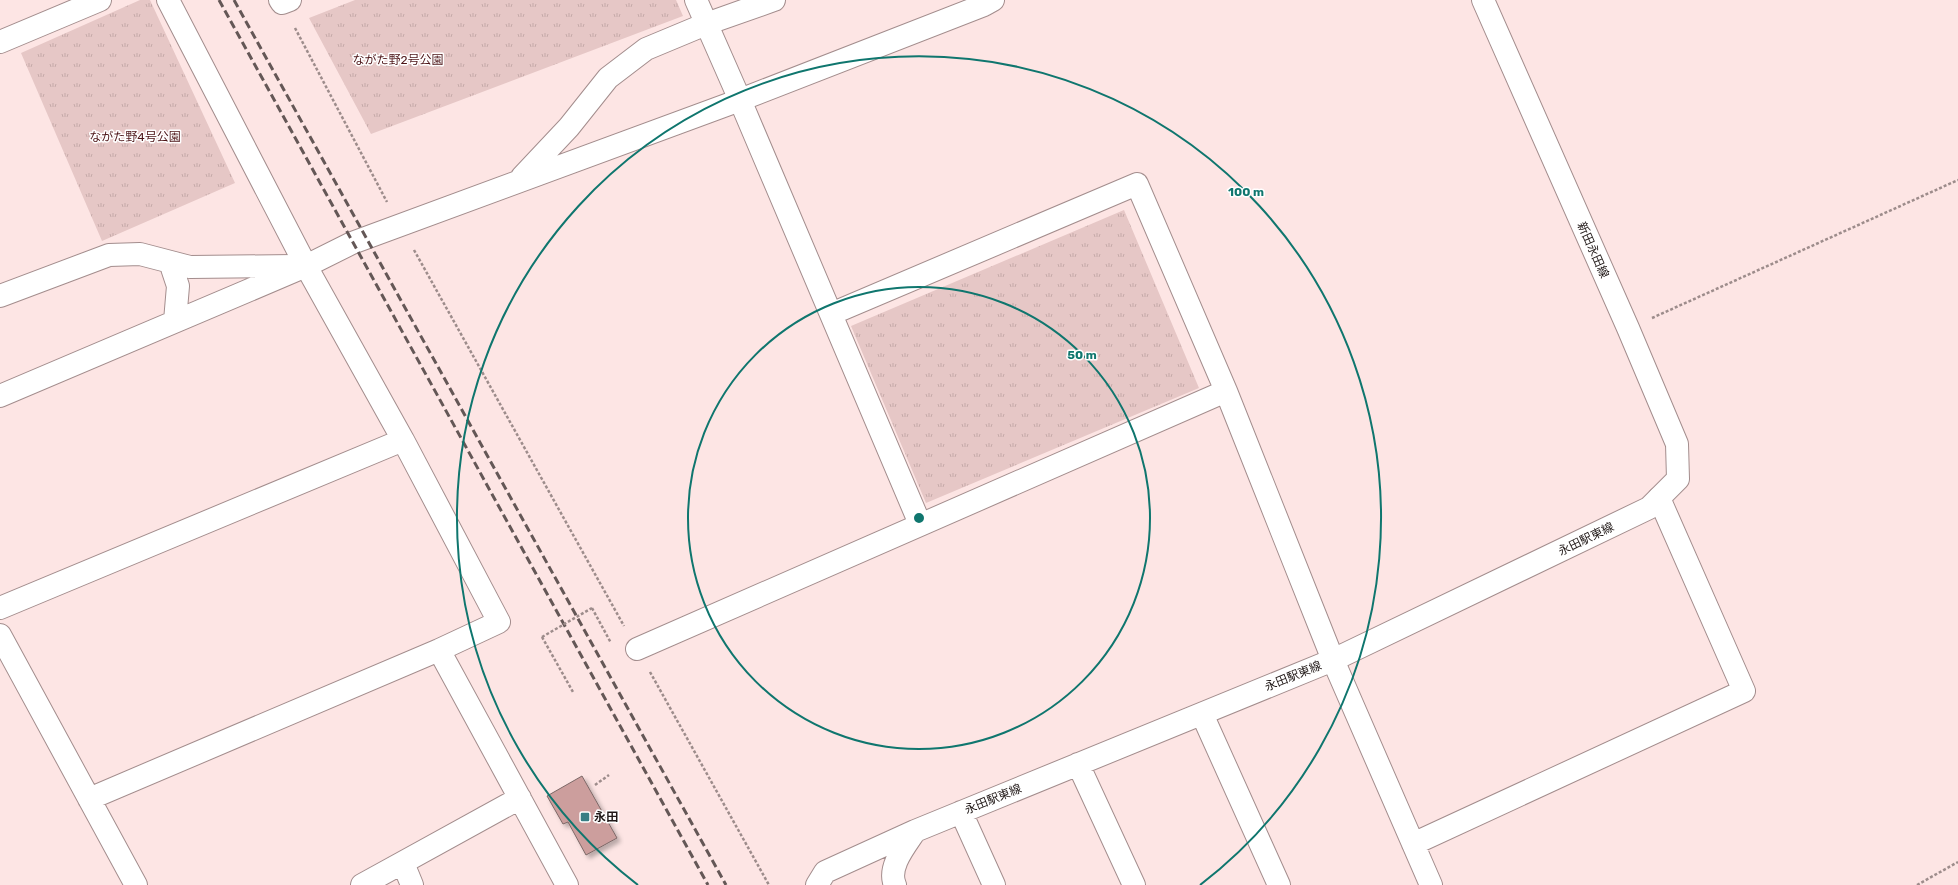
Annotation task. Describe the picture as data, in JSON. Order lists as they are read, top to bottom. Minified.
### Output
{"streets":{"street":["新田永田線","永田駅東線"]},"crossings":[["新田永田線","永田駅東線"]],"parks":["ながた野2号公園","ながた野4号公園"],"places":{"transit":["永田"]},"rings":["100 m","50 m"]}
